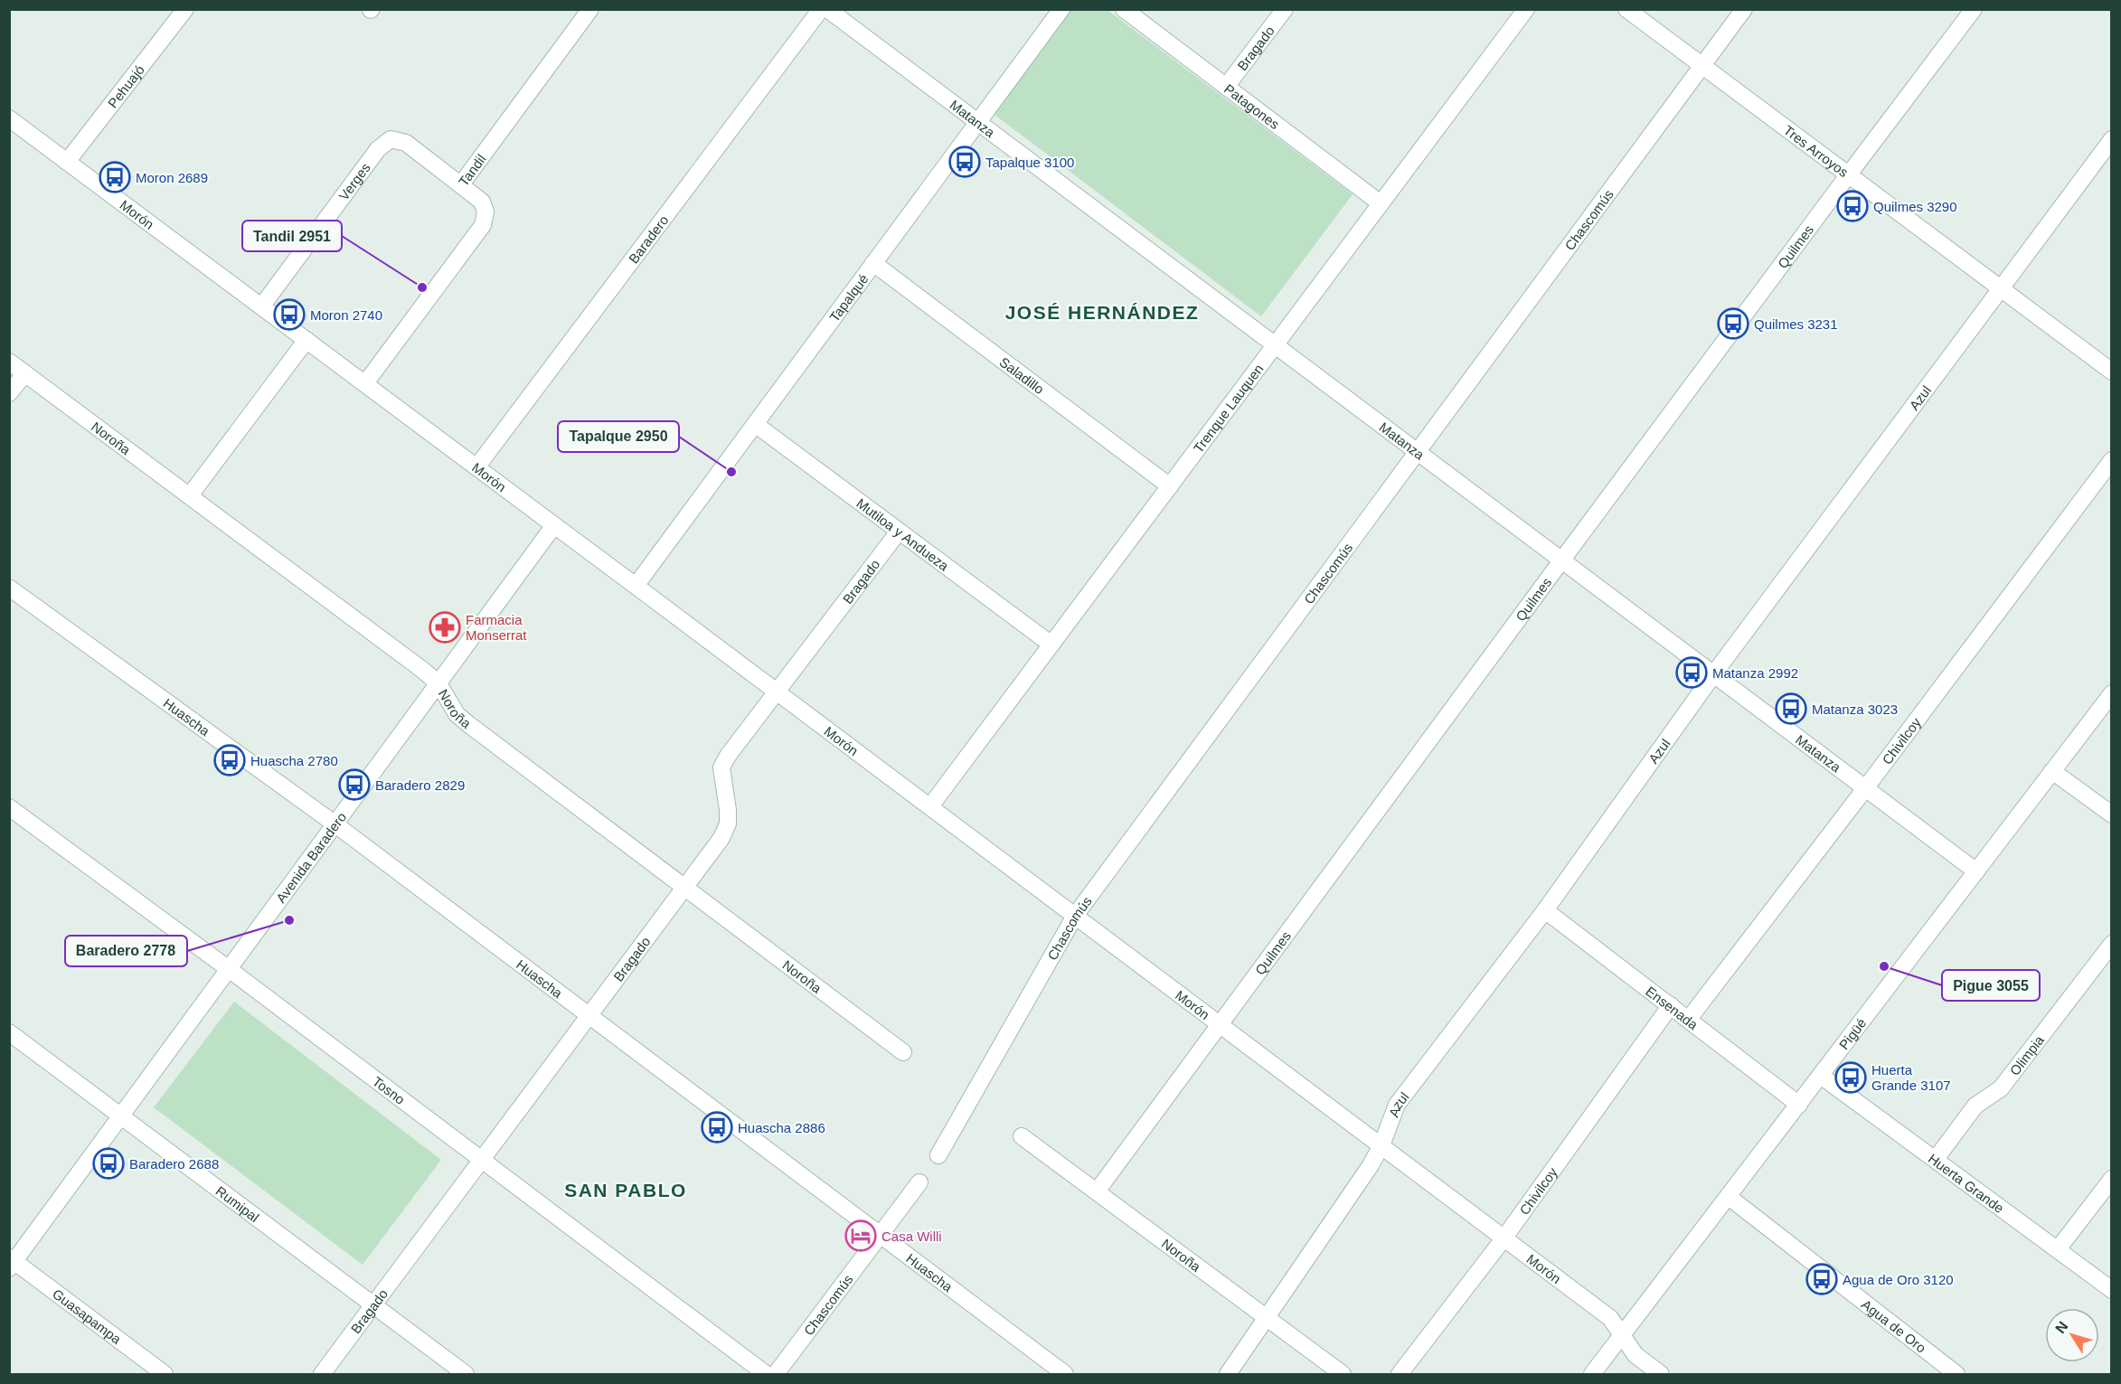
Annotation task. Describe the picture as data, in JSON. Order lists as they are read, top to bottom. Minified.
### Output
{"streets":{"street":["Bragado","Pehuajó","Patagones","Matanza","Tres Arroyos","Tandil","Verges","Morón","Chascomús","Baradero","Quilmes","Tapalqué","Saladillo","Azul","Trenque Lauquen","Noroña","Mutiloa y Andueza","Huascha","Chivilcoy","Avenida Baradero","Ensenada","Pigüé","Olimpia","Tosno","Huerta Grande","Rumipal","Guasapampa","Agua de Oro"]},"crossings":[["Bragado","Patagones"],["Bragado","Morón"],["Bragado","Noroña"],["Bragado","Mutiloa y Andueza"],["Bragado","Huascha"],["Bragado","Tosno"],["Bragado","Rumipal"],["Pehuajó","Morón"],["Patagones","Trenque Lauquen"],["Matanza","Chascomús"],["Matanza","Quilmes"],["Matanza","Tapalqué"],["Matanza","Azul"],["Matanza","Trenque Lauquen"],["Matanza","Chivilcoy"],["Matanza","Pigüé"],["Tres Arroyos","Chascomús"],["Tres Arroyos","Quilmes"],["Tres Arroyos","Azul"],["Tandil","Verges"],["Tandil","Morón"],["Verges","Morón"],["Morón","Chascomús"],["Morón","Baradero"],["Morón","Quilmes"],["Morón","Tapalqué"],["Morón","Azul"],["Morón","Trenque Lauquen"],["Morón","Chivilcoy"],["Morón","Avenida Baradero"],["Morón","Pigüé"],["Chascomús","Huascha"],["Quilmes","Noroña"],["Tapalqué","Saladillo"],["Tapalqué","Mutiloa y Andueza"],["Saladillo","Trenque Lauquen"],["Azul","Noroña"],["Azul","Ensenada"],["Trenque Lauquen","Mutiloa y Andueza"],["Noroña","Avenida Baradero"],["Huascha","Avenida Baradero"],["Chivilcoy","Ensenada"],["Avenida Baradero","Tosno"],["Avenida Baradero","Rumipal"],["Avenida Baradero","Guasapampa"],["Ensenada","Pigüé"],["Pigüé","Huerta Grande"],["Pigüé","Agua de Oro"],["Olimpia","Huerta Grande"]],"districts":["JOSÉ HERNÁNDEZ","SAN PABLO"],"places":{"bus stop":["Tapalque 3100","Moron 2689","Quilmes 3290","Moron 2740","Quilmes 3231","Matanza 2992","Matanza 3023","Huascha 2780","Baradero 2829","Huerta Grande 3107","Huascha 2886","Baradero 2688","Agua de Oro 3120"],"other":["Tandil 2951","Tapalque 2950","Baradero 2778","Pigue 3055"],"pharmacy":["Farmacia Monserrat"],"hotel":["Casa Willi"]},"north":"top left"}
